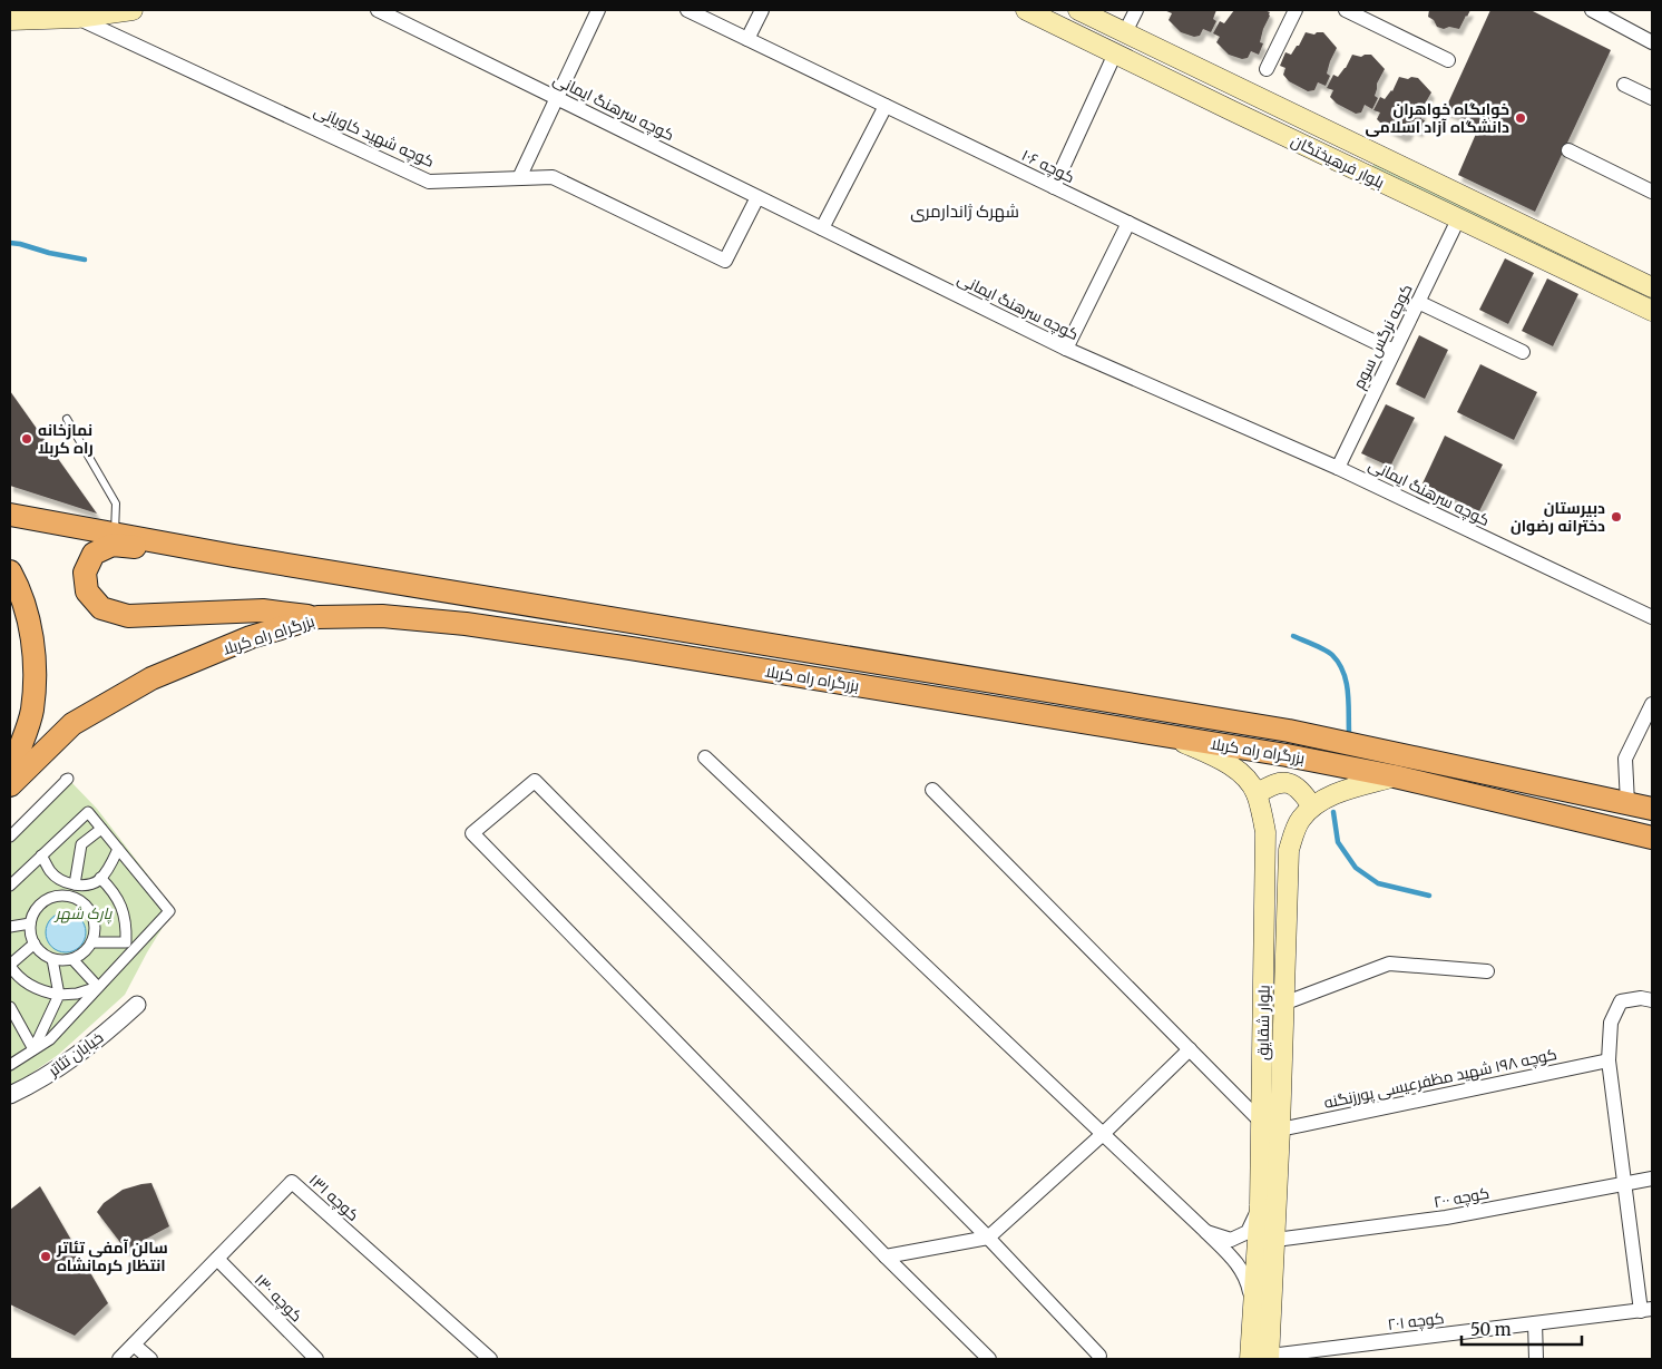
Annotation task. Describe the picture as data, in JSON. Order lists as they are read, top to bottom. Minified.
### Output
{"streets":{"highway":["بزرگراه راه کربلا"],"main road":["بلوار فرهیختگان","بلوار شقایق"],"street":["کوچه سرهنگ ایمانی","کوچه شهید کاویانی","کوچه ۱۰۶","کوچه نرگس سوم","خیابان تئاتر","کوچه ۱۹۸ شهید مظفرعیسی پورزنگنه","کوچه ۱۳۱","کوچه ۲۰۰","کوچه ۱۳۰","کوچه ۲۰۱"]},"crossings":[["کوچه سرهنگ ایمانی","کوچه شهید کاویانی"],["کوچه سرهنگ ایمانی","کوچه نرگس سوم"],["بلوار فرهیختگان","کوچه نرگس سوم"],["کوچه ۱۰۶","کوچه نرگس سوم"],["بزرگراه راه کربلا","بلوار شقایق"],["بلوار شقایق","کوچه ۱۹۸ شهید مظفرعیسی پورزنگنه"],["بلوار شقایق","کوچه ۲۰۰"],["بلوار شقایق","کوچه ۲۰۱"],["کوچه ۱۳۱","کوچه ۱۳۰"]],"districts":["شهرک ژاندارمری"],"parks":["پارک شهر"],"places":["خوابگاه خواهران دانشگاه آزاد اسلامی","نمازخانه راه کربلا","دبیرستان دخترانه رضوان","سالن آمفی تئاتر انتظار کرمانشاه"],"scale_bar":"50 m"}
